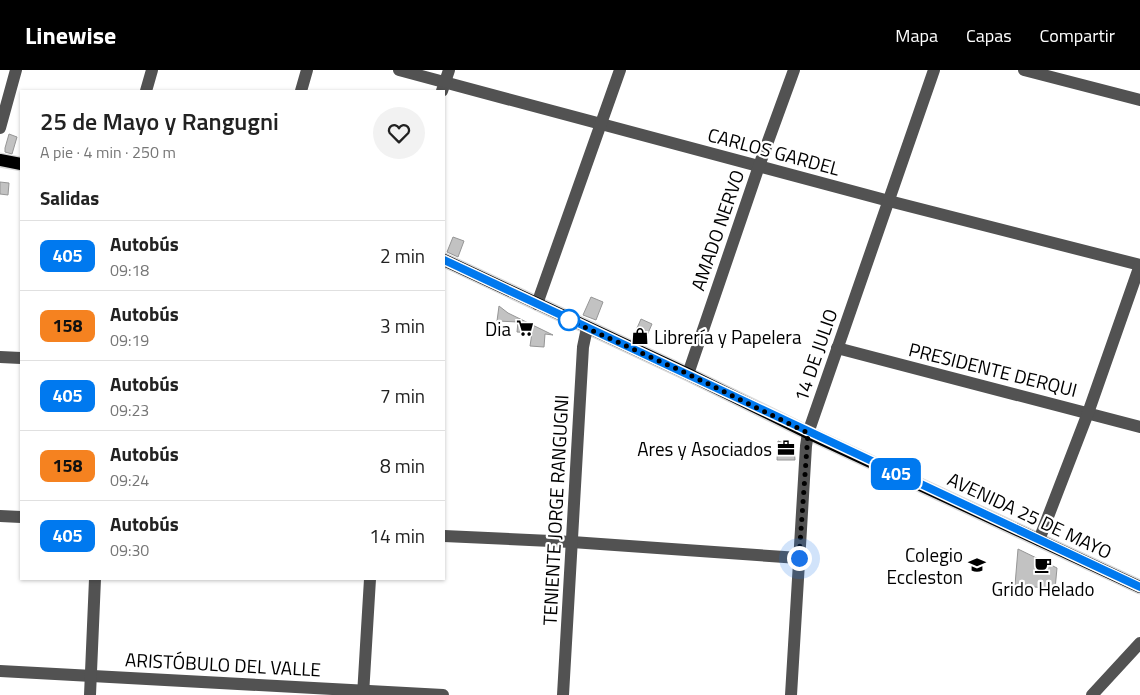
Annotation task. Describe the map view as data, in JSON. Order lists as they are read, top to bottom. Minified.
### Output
{"streets":{"main road":["AVENIDA 25 DE MAYO"],"street":["CARLOS GARDEL","AMADO NERVO","14 DE JULIO","PRESIDENTE DERQUI","TENIENTE JORGE RANGUGNI","ARISTÓBULO DEL VALLE"]},"crossings":[["CARLOS GARDEL","AMADO NERVO"],["CARLOS GARDEL","14 DE JULIO"],["AMADO NERVO","AVENIDA 25 DE MAYO"],["14 DE JULIO","PRESIDENTE DERQUI"],["14 DE JULIO","AVENIDA 25 DE MAYO"],["TENIENTE JORGE RANGUGNI","AVENIDA 25 DE MAYO"]],"places":{"supermarket":["Dia"],"shop":["Librería y Papelera"],"office":["Ares y Asociados"],"school or university":["Colegio Eccleston"],"cafe":["Grido Helado"]},"lines":["bus line 405"],"page":{"header":"Linewise","nav":["Mapa","Capas","Compartir"],"on_map":"405","heading":[["25 de Mayo y Rangugni","A pie · 4 min · 250 m"],"Salidas"],"list":[{"mark":"405","name":"Autobús","note":"09:18","value":"2 min"},{"mark":"158","name":"Autobús","note":"09:19","value":"3 min"},{"mark":"405","name":"Autobús","note":"09:23","value":"7 min"},{"mark":"158","name":"Autobús","note":"09:24","value":"8 min"},{"mark":"405","name":"Autobús","note":"09:30","value":"14 min"}]}}
